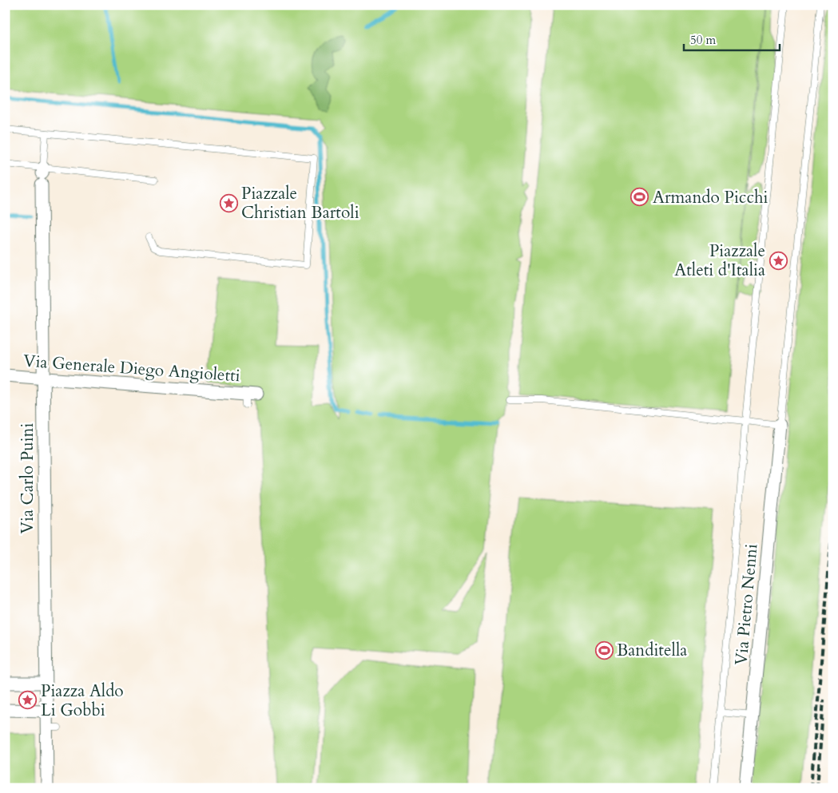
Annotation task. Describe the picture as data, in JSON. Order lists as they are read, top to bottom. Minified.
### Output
{"streets":{"street":["Via Generale Diego Angioletti","Via Carlo Puini","Via Pietro Nenni"]},"crossings":[["Via Generale Diego Angioletti","Via Carlo Puini"]],"places":{"sports":["Armando Picchi","Banditella"],"place":["Piazzale Christian Bartoli","Piazzale Atleti d'Italia","Piazza Aldo Li Gobbi"]},"scale_bar":"50 m"}
